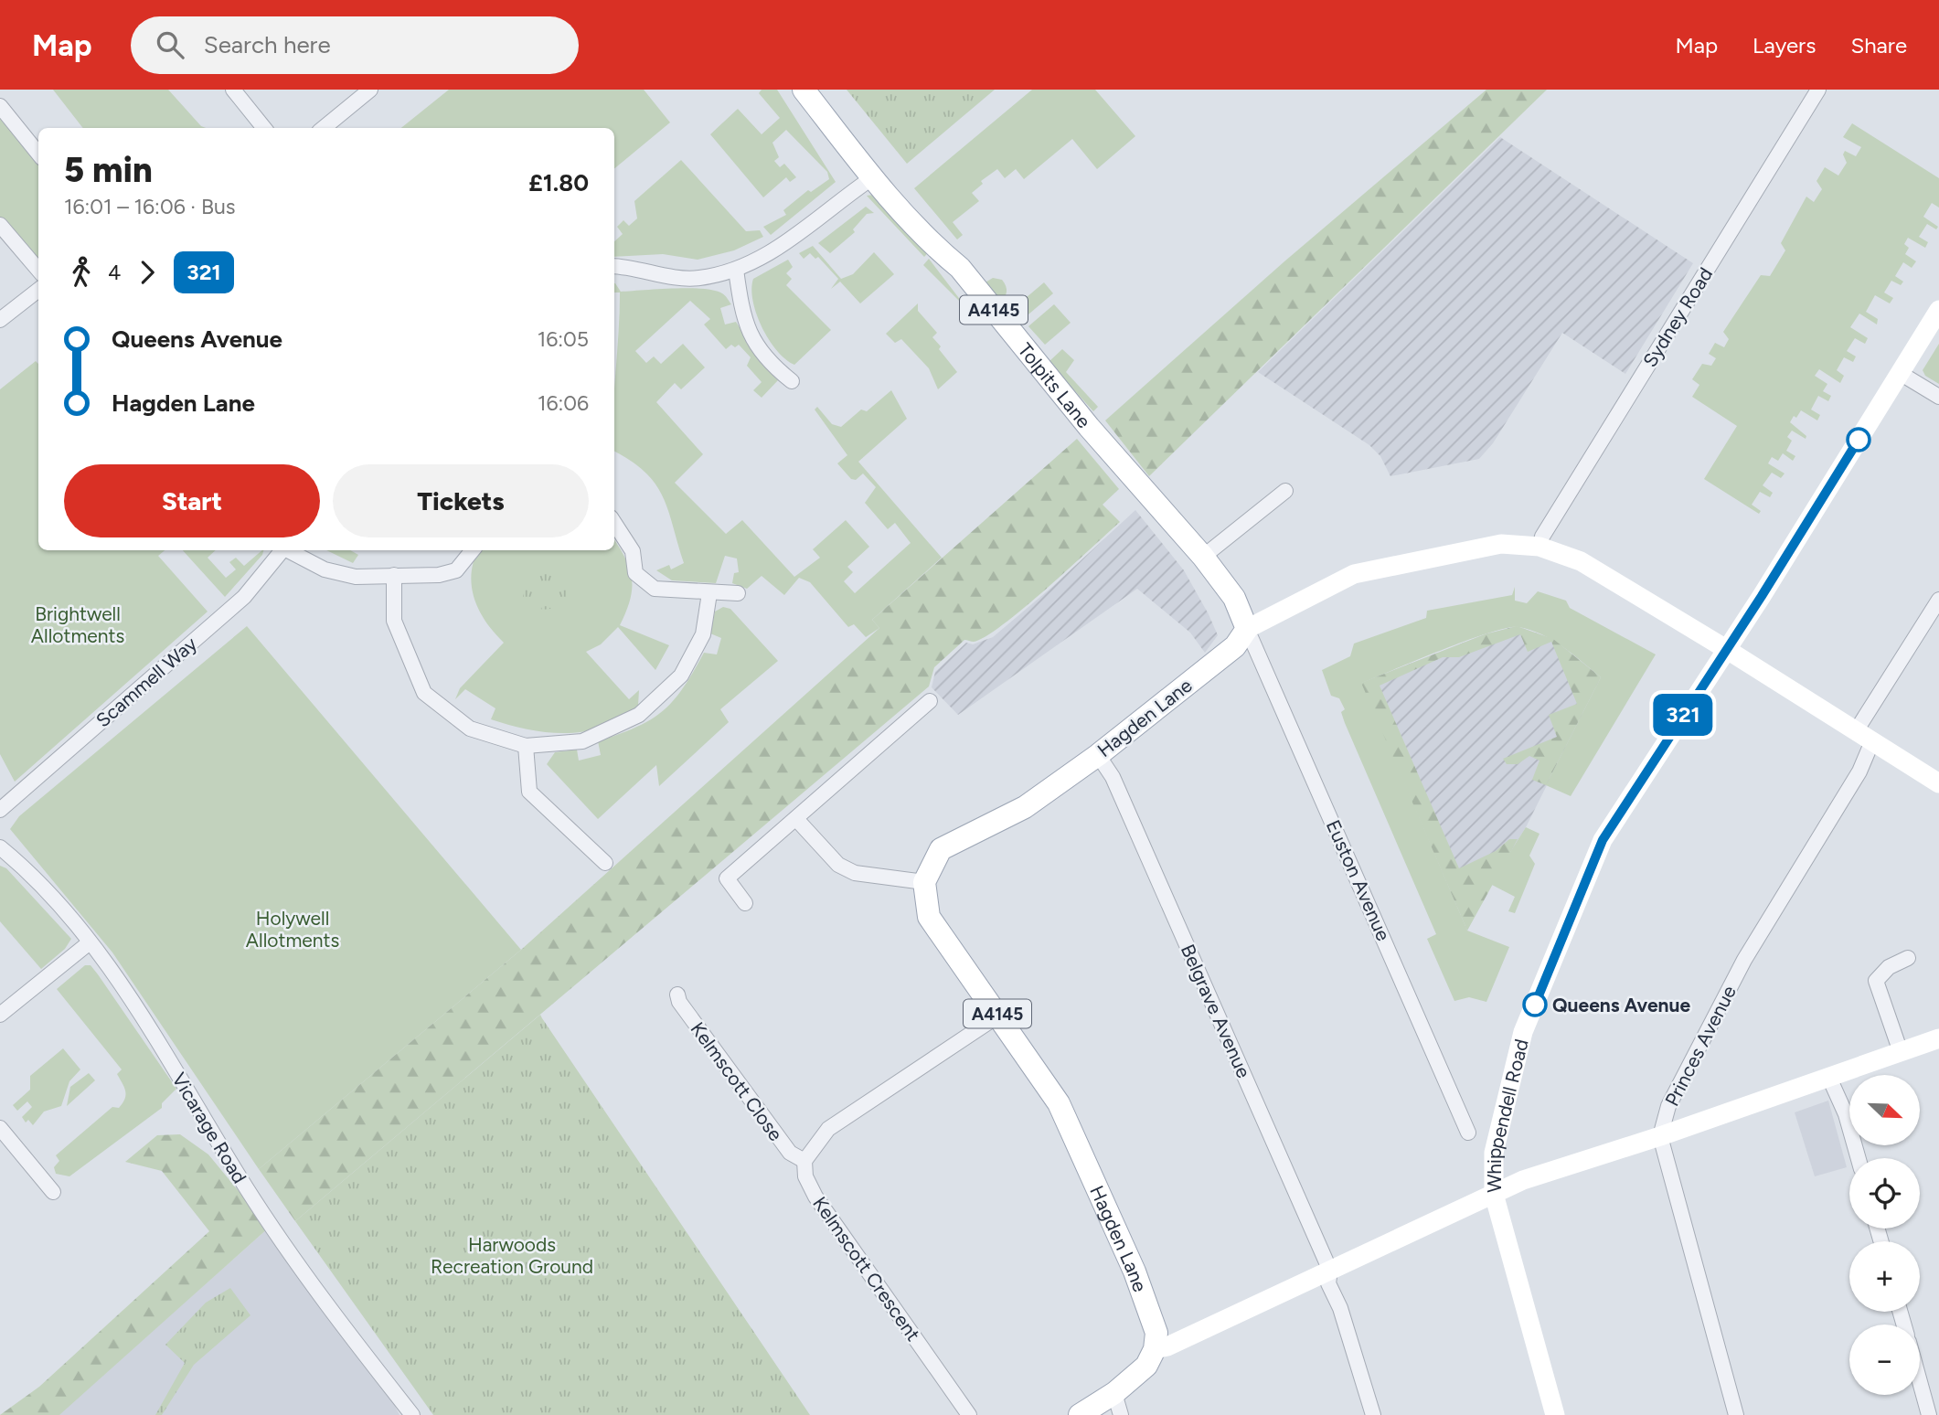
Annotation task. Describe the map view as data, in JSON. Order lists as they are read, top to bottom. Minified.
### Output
{"streets":{"main road":["A4145","Tolpits Lane","Hagden Lane"],"street":["Sydney Road","Scammell Way","Euston Avenue","Belgrave Avenue","Princes Avenue","Kelmscott Close","Whippendell Road","Vicarage Road","Kelmscott Crescent"]},"crossings":[["Sydney Road","Hagden Lane"],["Tolpits Lane","Hagden Lane"],["Tolpits Lane","Euston Avenue"],["Hagden Lane","Euston Avenue"],["Hagden Lane","Belgrave Avenue"],["Hagden Lane","Princes Avenue"],["Hagden Lane","Whippendell Road"],["Kelmscott Close","Kelmscott Crescent"]],"parks":["Brightwell Allotments","Holywell Allotments","Harwoods Recreation Ground"],"places":["Queens Avenue"],"lines":["bus line 321"],"north":"bottom right","page":{"header":"Map","search":"Search here","nav":["Map","Layers","Share"],"on_map":"321","heading":["5 min","16:01 – 16:06 · Bus","£1.80"],"legs":["4","321"],"list":[{"name":"Queens Avenue","value":"16:05"},{"name":"Hagden Lane","value":"16:06"}],"buttons":["Start","Tickets"],"map_buttons":["+","−"]}}
